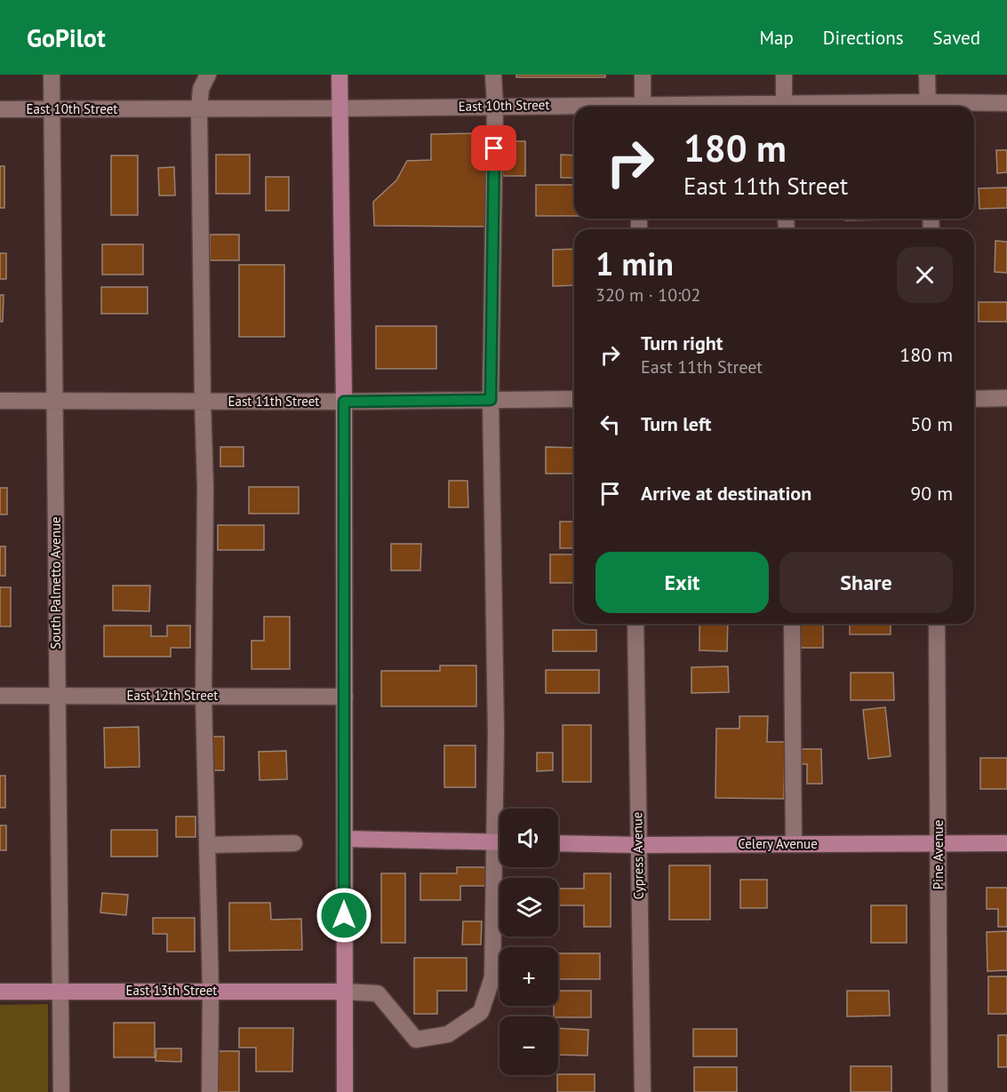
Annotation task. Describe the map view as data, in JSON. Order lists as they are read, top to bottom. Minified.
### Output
{"streets":{"main road":["Celery Avenue","East 13th Street"],"street":["East 10th Street","East 11th Street","South Palmetto Avenue","East 12th Street","Pine Avenue","Cypress Avenue"]},"crossings":[["East 10th Street","South Palmetto Avenue"],["East 11th Street","South Palmetto Avenue"],["South Palmetto Avenue","East 12th Street"],["South Palmetto Avenue","East 13th Street"],["Celery Avenue","Pine Avenue"],["Celery Avenue","Cypress Avenue"]],"page":{"header":"GoPilot","nav":["Map","Directions","Saved"],"turn":["180 m","East 11th Street"],"heading":["1 min","320 m · 10:02"],"list":[{"name":"Turn right","note":"East 11th Street","value":"180 m"},{"name":"Turn left","value":"50 m"},{"name":"Arrive at destination","value":"90 m"}],"buttons":["Exit","Share"],"map_buttons":["+","−"]}}
